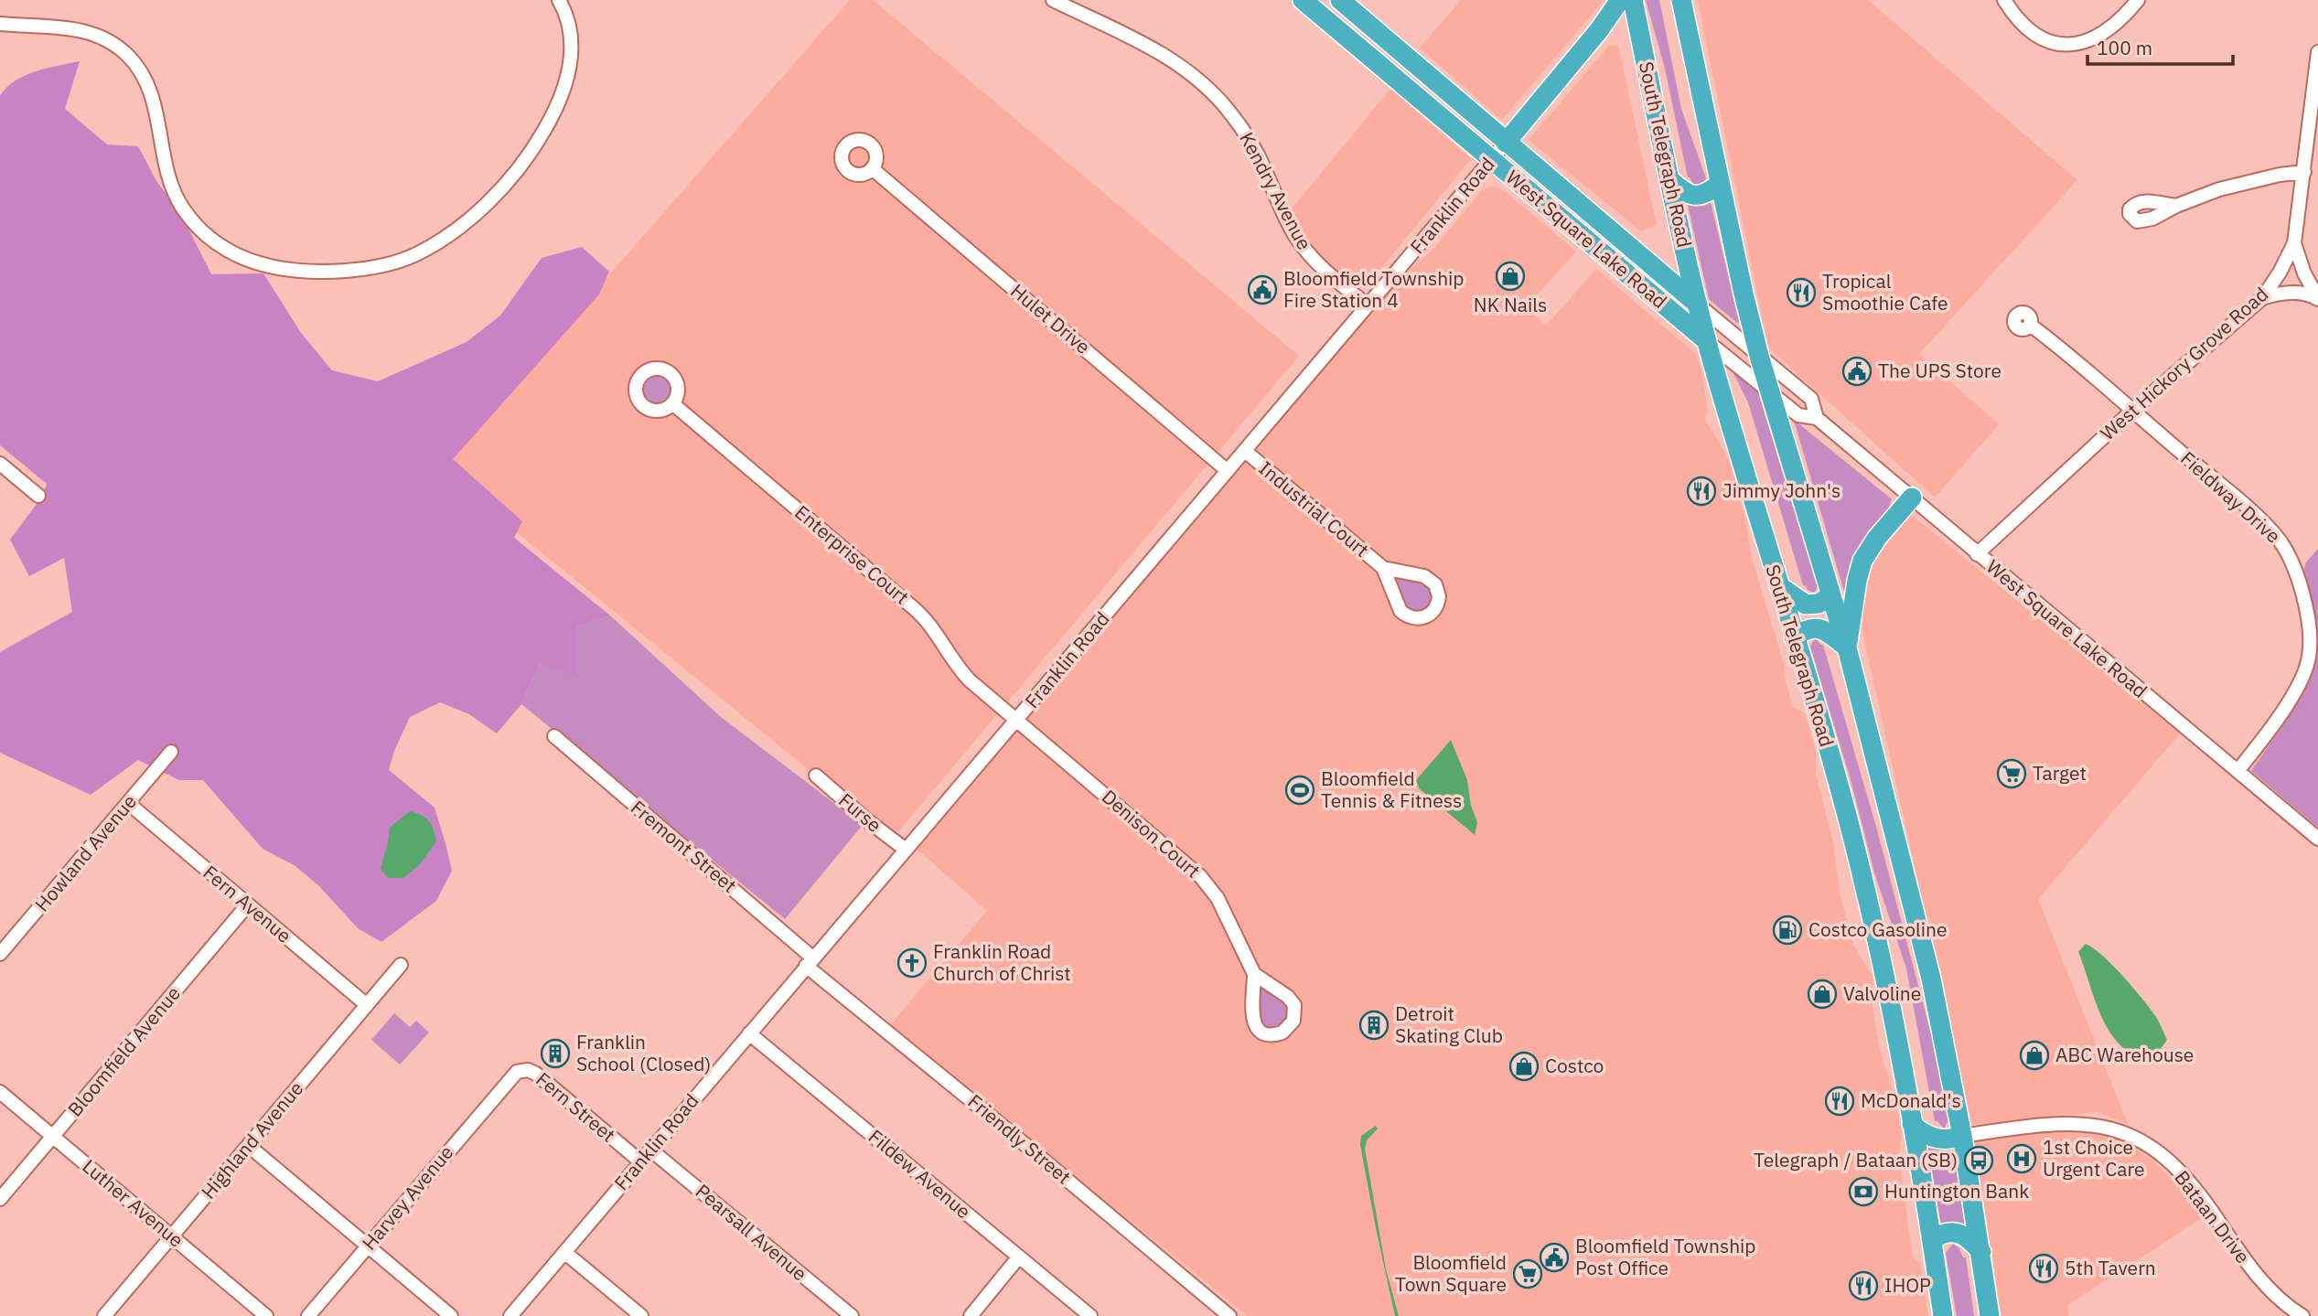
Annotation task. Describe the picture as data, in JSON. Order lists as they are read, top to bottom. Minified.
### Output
{"streets":{"highway":["South Telegraph Road","Franklin Road","West Square Lake Road"],"street":["Kendry Avenue","Hulet Drive","West Hickory Grove Road","Fieldway Drive","Industrial Court","Enterprise Court","Furse","Denison Court","Fremont Street","Howland Avenue","Fern Avenue","Bloomfield Avenue","Fern Street","Friendly Street","Highland Avenue","Fildew Avenue","Harvey Avenue","Luther Avenue","Bataan Drive","Pearsall Avenue"]},"crossings":[["South Telegraph Road","West Square Lake Road"],["Kendry Avenue","Franklin Road"],["Franklin Road","West Square Lake Road"],["Franklin Road","Hulet Drive"],["Franklin Road","Industrial Court"],["Franklin Road","Enterprise Court"],["Franklin Road","Furse"],["Franklin Road","Denison Court"],["Franklin Road","Fremont Street"],["Franklin Road","Fern Street"],["Franklin Road","Friendly Street"],["Franklin Road","Fildew Avenue"],["Franklin Road","Pearsall Avenue"],["West Square Lake Road","West Hickory Grove Road"],["West Square Lake Road","Fieldway Drive"],["West Hickory Grove Road","Fieldway Drive"],["Enterprise Court","Denison Court"],["Fremont Street","Friendly Street"],["Howland Avenue","Fern Avenue"],["Fern Avenue","Bloomfield Avenue"],["Fern Avenue","Highland Avenue"],["Bloomfield Avenue","Luther Avenue"],["Fern Street","Harvey Avenue"],["Highland Avenue","Luther Avenue"]],"places":{"shop":["NK Nails","Valvoline","ABC Warehouse","Costco"],"public building":["Bloomfield Township Fire Station 4","The UPS Store","Bloomfield Township Post Office"],"restaurant":["Tropical Smoothie Cafe","Jimmy John's","McDonald's","5th Tavern","IHOP"],"supermarket":["Target","Bloomfield Town Square"],"sports":["Bloomfield Tennis & Fitness"],"fuel station":["Costco Gasoline"],"church":["Franklin Road Church of Christ"],"building":["Detroit Skating Club","Franklin School (Closed)"],"hospital":["1st Choice Urgent Care"],"bus stop":["Telegraph / Bataan (SB)"],"bank":["Huntington Bank"]},"scale_bar":"100 m"}
